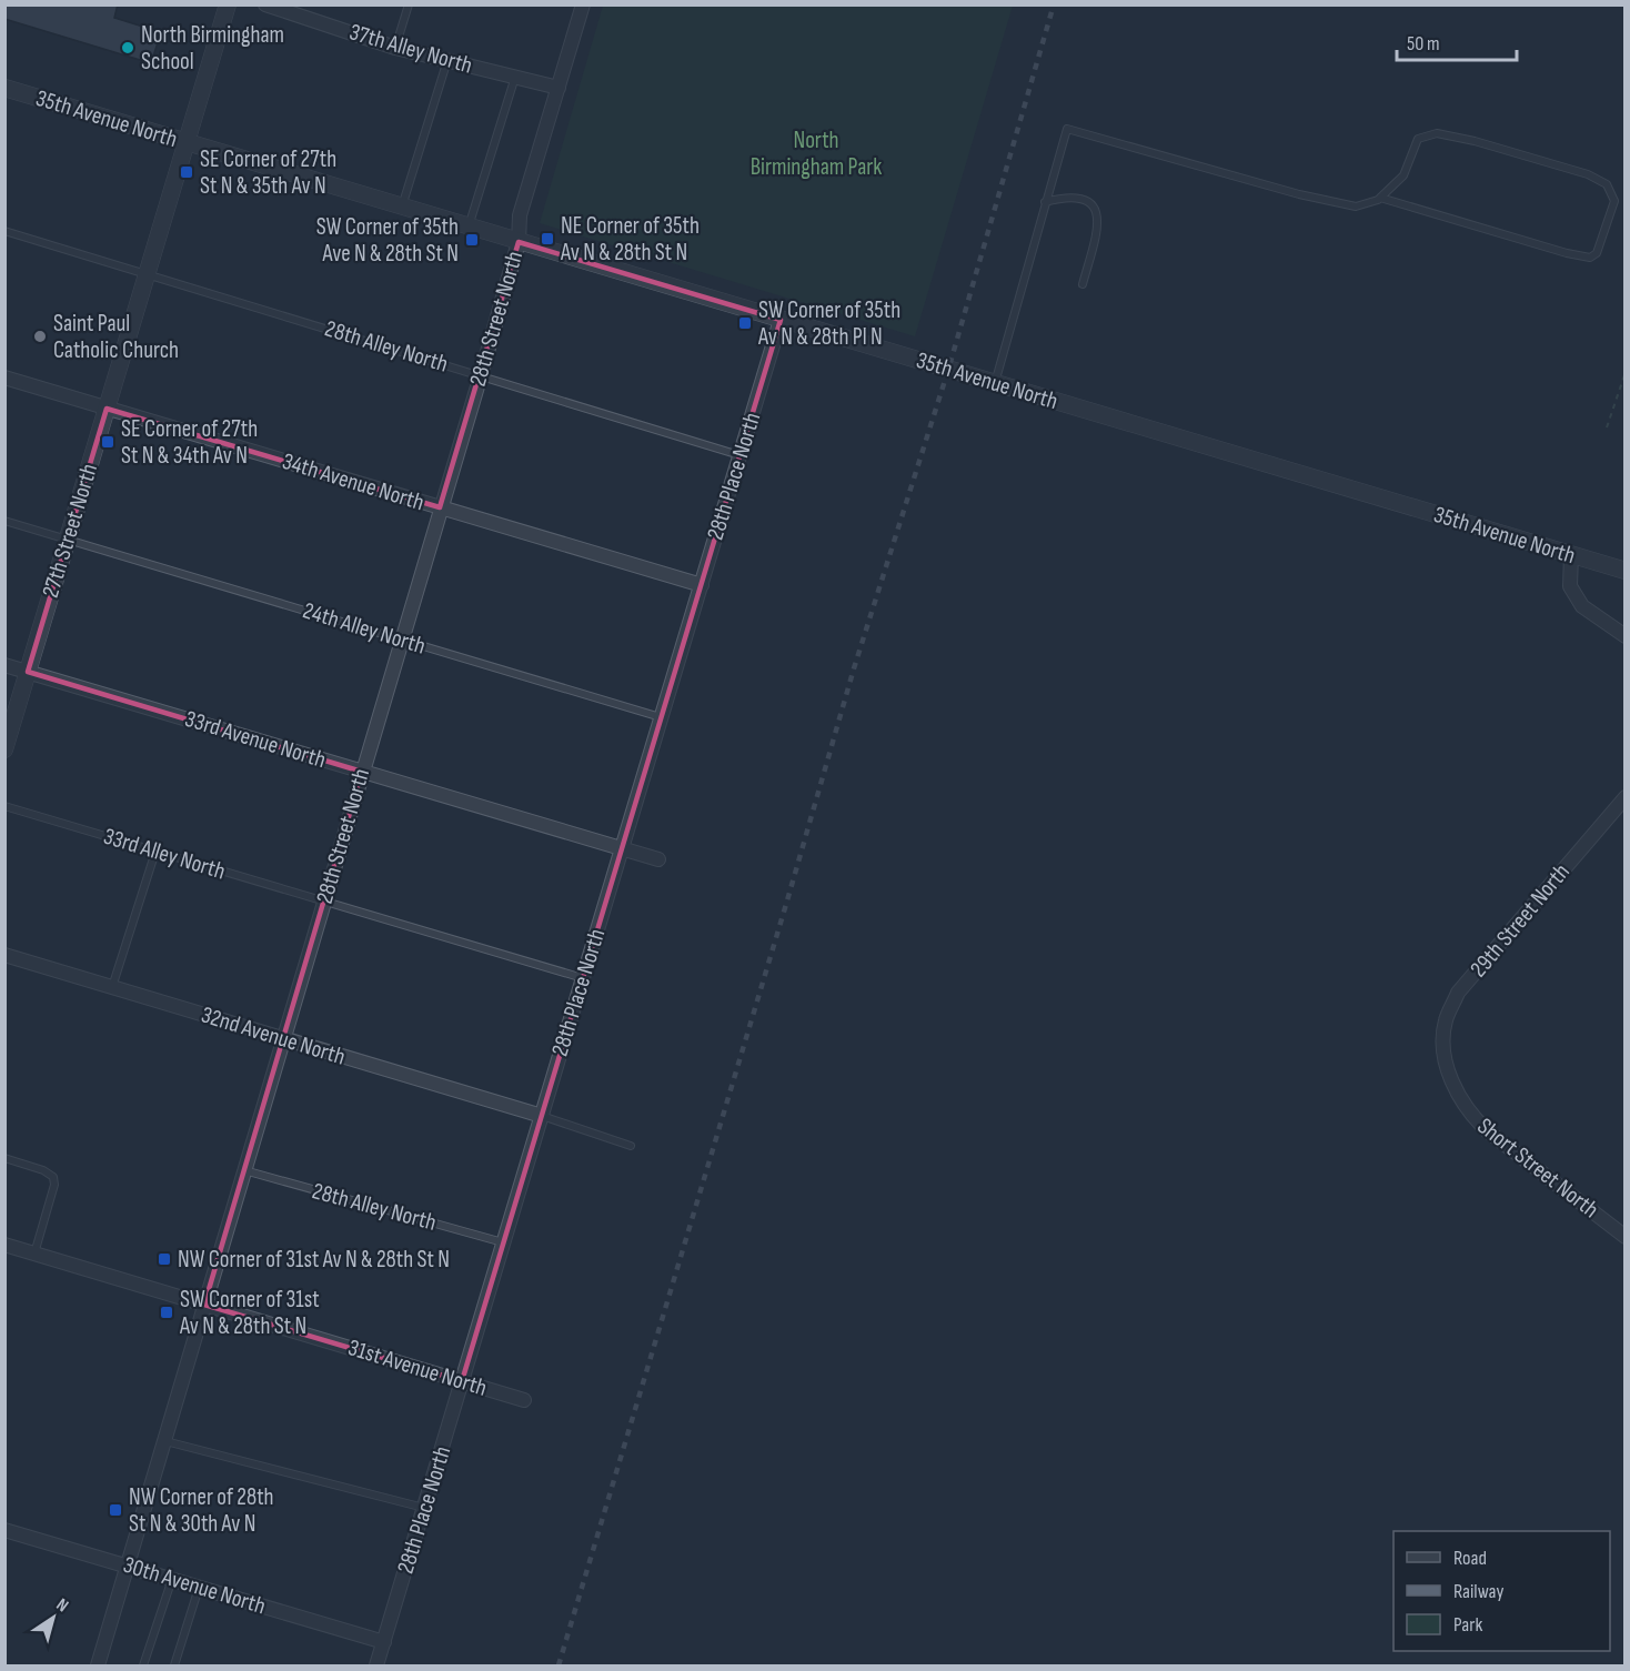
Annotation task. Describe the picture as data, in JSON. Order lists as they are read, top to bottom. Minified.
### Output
{"streets":{"street":["37th Alley North","35th Avenue North","28th Street North","28th Place North","34th Avenue North","27th Street North","33rd Avenue North","29th Street North","32nd Avenue North","Short Street North","31st Avenue North","30th Avenue North"],"lane":["28th Alley North","24th Alley North","33rd Alley North"]},"crossings":[["37th Alley North","28th Street North"],["35th Avenue North","28th Street North"],["35th Avenue North","28th Place North"],["35th Avenue North","27th Street North"],["28th Street North","28th Alley North"],["28th Street North","34th Avenue North"],["28th Street North","24th Alley North"],["28th Street North","33rd Avenue North"],["28th Street North","33rd Alley North"],["28th Street North","32nd Avenue North"],["28th Street North","31st Avenue North"],["28th Street North","30th Avenue North"],["28th Alley North","28th Place North"],["28th Alley North","27th Street North"],["28th Place North","34th Avenue North"],["28th Place North","24th Alley North"],["28th Place North","33rd Avenue North"],["28th Place North","32nd Avenue North"],["28th Place North","31st Avenue North"],["28th Place North","30th Avenue North"],["34th Avenue North","27th Street North"],["27th Street North","24th Alley North"],["27th Street North","33rd Avenue North"],["29th Street North","Short Street North"]],"parks":["North Birmingham Park"],"places":{"other":["North Birmingham School","Saint Paul Catholic Church"],"transit":["SE Corner of 27th St N & 35th Av N","NE Corner of 35th Av N & 28th St N","SW Corner of 35th Ave N & 28th St N","SW Corner of 35th Av N & 28th Pl N","SE Corner of 27th St N & 34th Av N","NW Corner of 31st Av N & 28th St N","SW Corner of 31st Av N & 28th St N","NW Corner of 28th St N & 30th Av N"]},"legend":["Road","Railway","Park"],"scale_bar":"50 m","north":"top right"}
